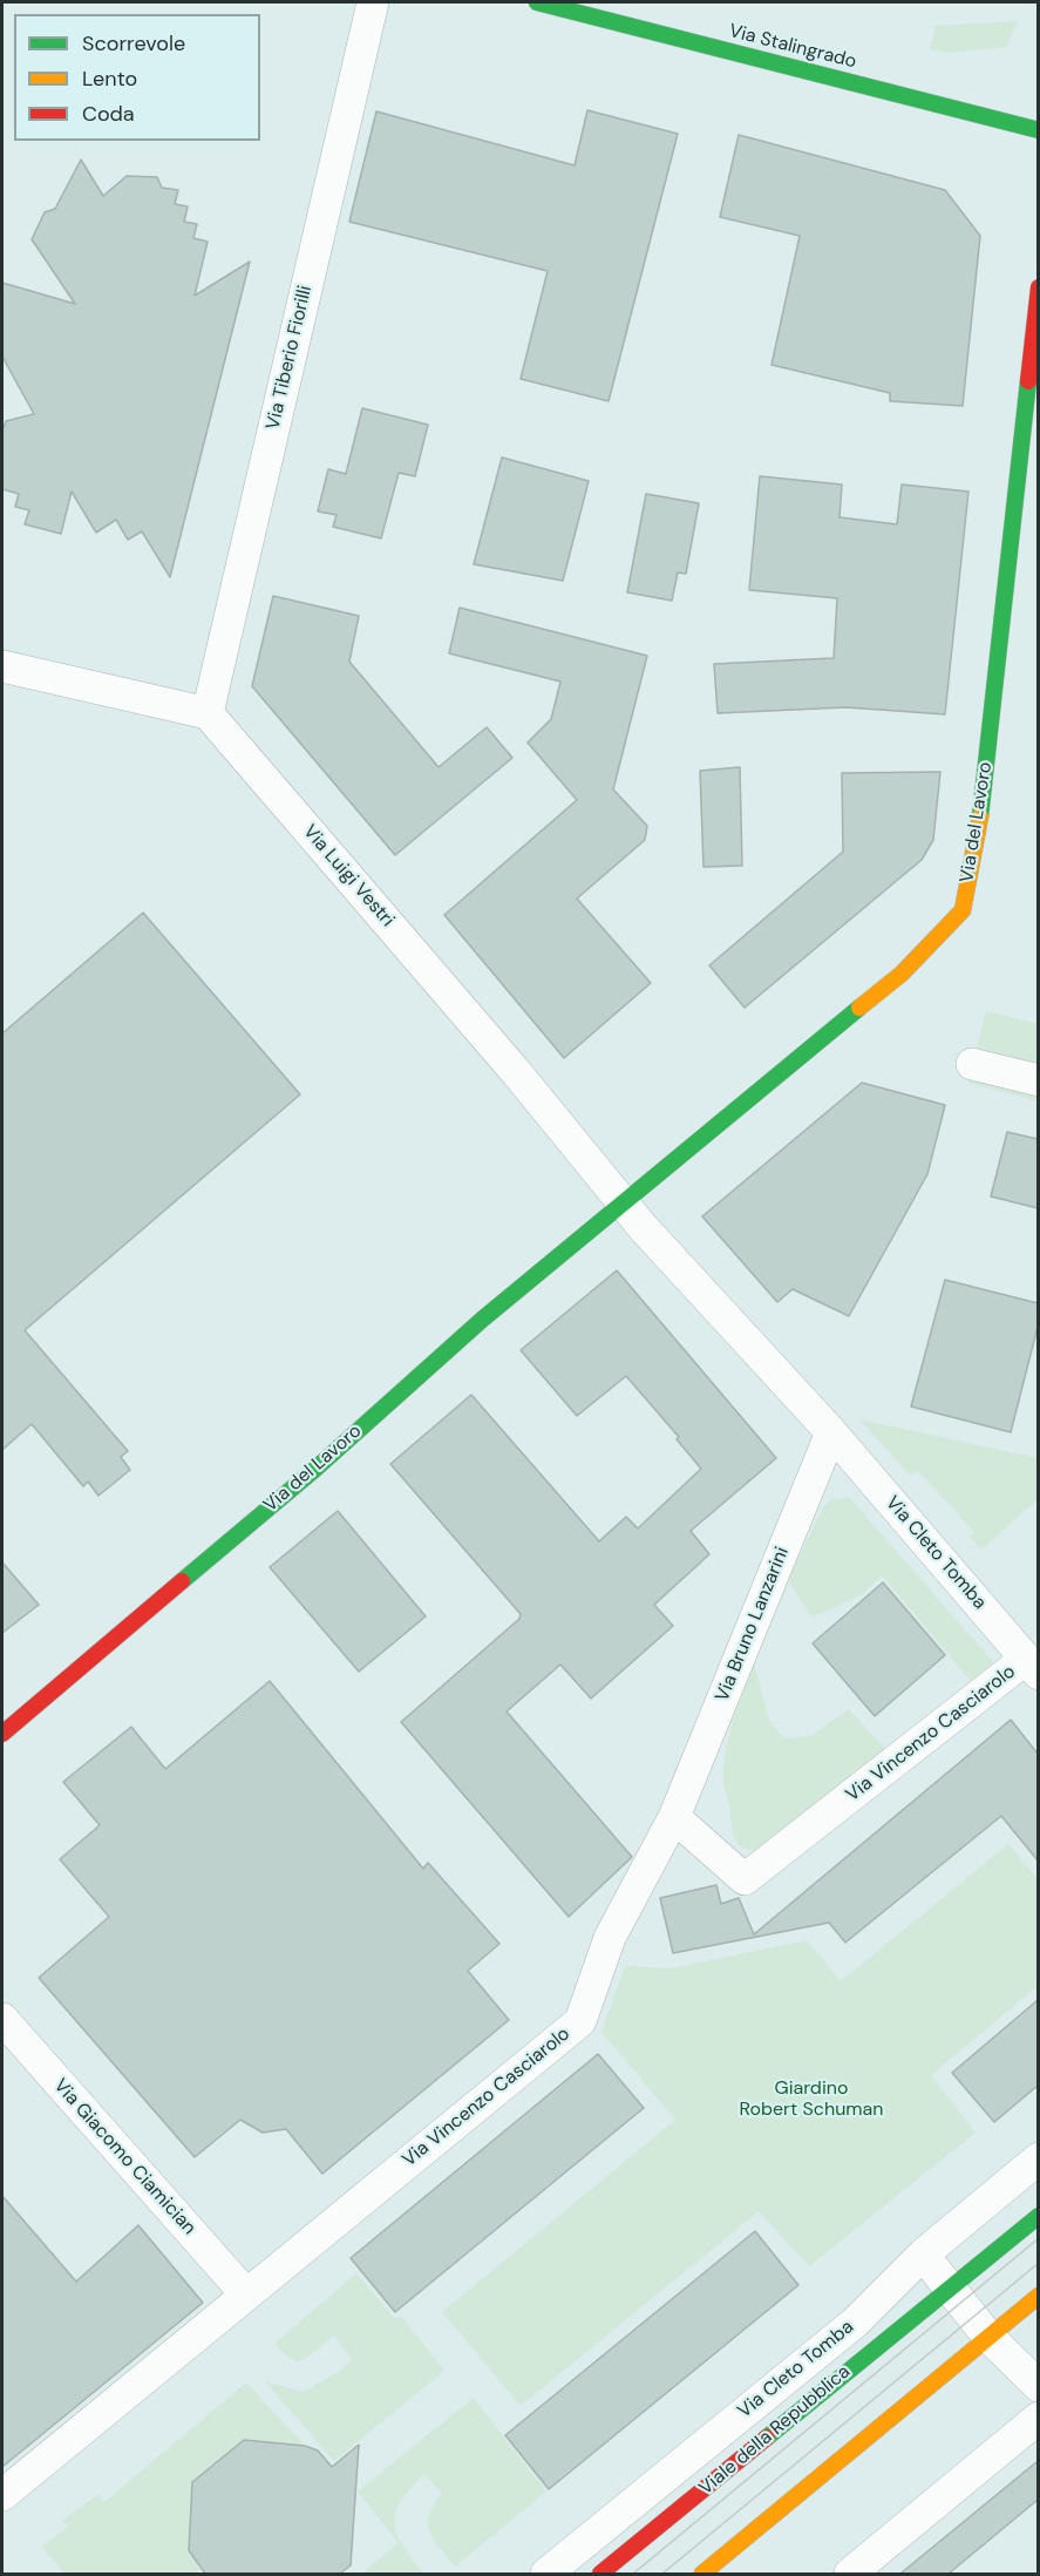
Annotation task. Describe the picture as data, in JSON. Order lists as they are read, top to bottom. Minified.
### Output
{"streets":{"street":["Via Stalingrado","Via Tiberio Fiorilli","Via del Lavoro","Via Luigi Vestri","Via Cleto Tomba","Via Bruno Lanzarini","Via Vincenzo Casciarolo","Via Giacomo Ciamician","Viale della Repubblica"]},"crossings":[["Via Tiberio Fiorilli","Via Luigi Vestri"],["Via del Lavoro","Via Luigi Vestri"],["Via Cleto Tomba","Via Bruno Lanzarini"],["Via Cleto Tomba","Via Vincenzo Casciarolo"],["Via Bruno Lanzarini","Via Vincenzo Casciarolo"],["Via Vincenzo Casciarolo","Via Giacomo Ciamician"]],"parks":["Giardino Robert Schuman"],"legend":["Scorrevole","Lento","Coda"]}
